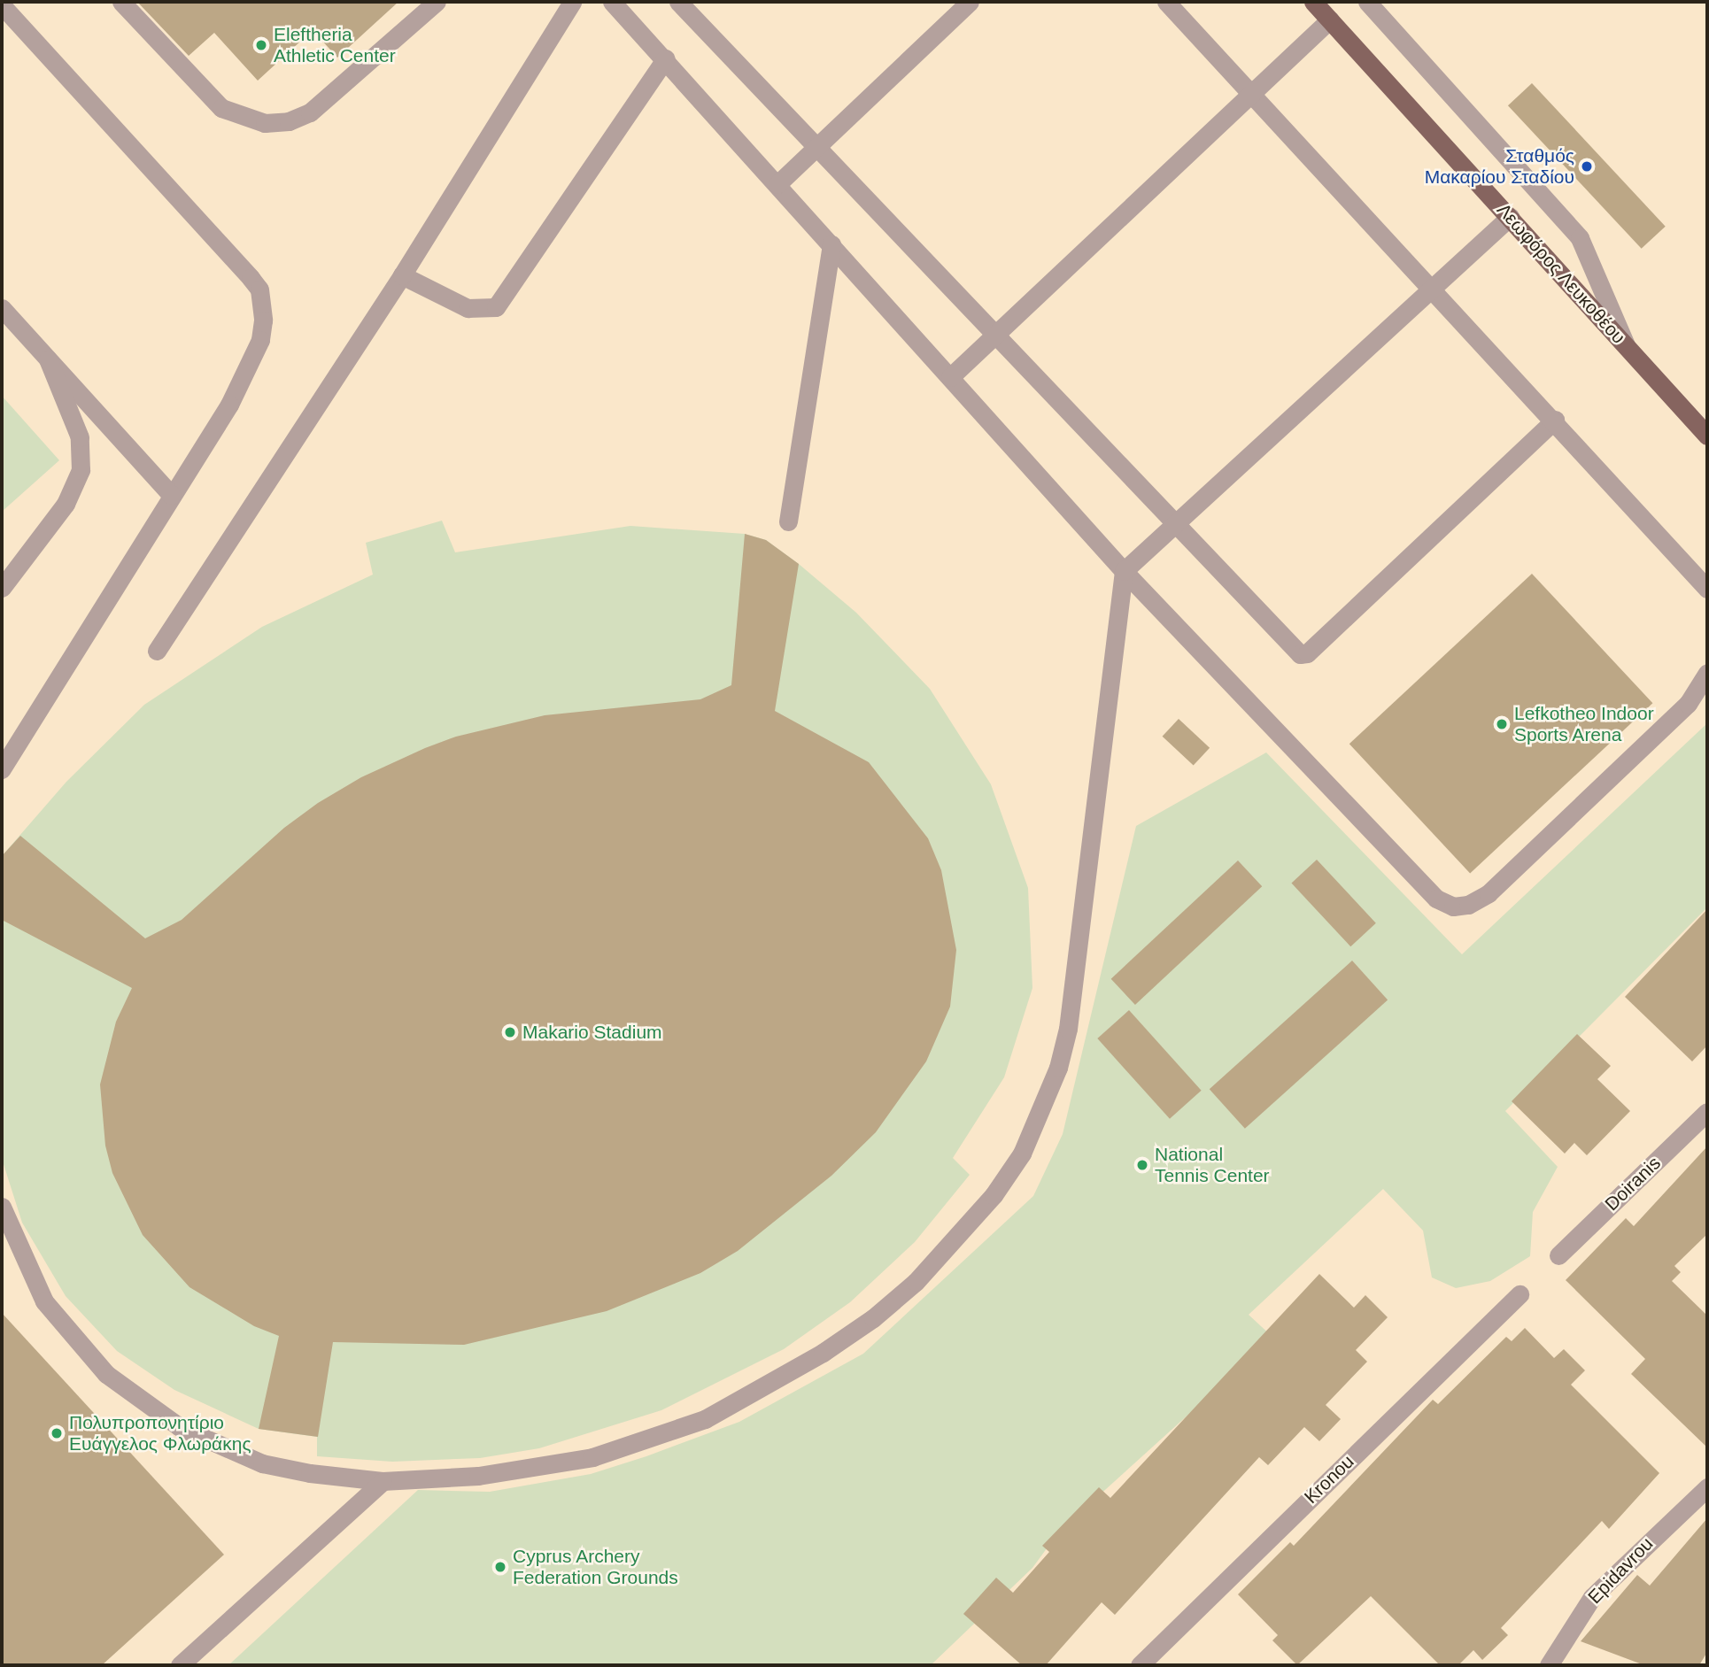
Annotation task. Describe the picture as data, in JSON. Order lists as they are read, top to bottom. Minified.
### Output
{"streets":{"main road":["Λεωφόρος Λευκοθέου"],"street":["Doiranis","Kronou","Epidavrou"]},"places":["Eleftheria Athletic Center","Σταθμός Μακαρίου Σταδίου","Lefkotheo Indoor Sports Arena","Makario Stadium","National Tennis Center","Πολυπροπονητίριο Ευάγγελος Φλωράκης","Cyprus Archery Federation Grounds"]}
